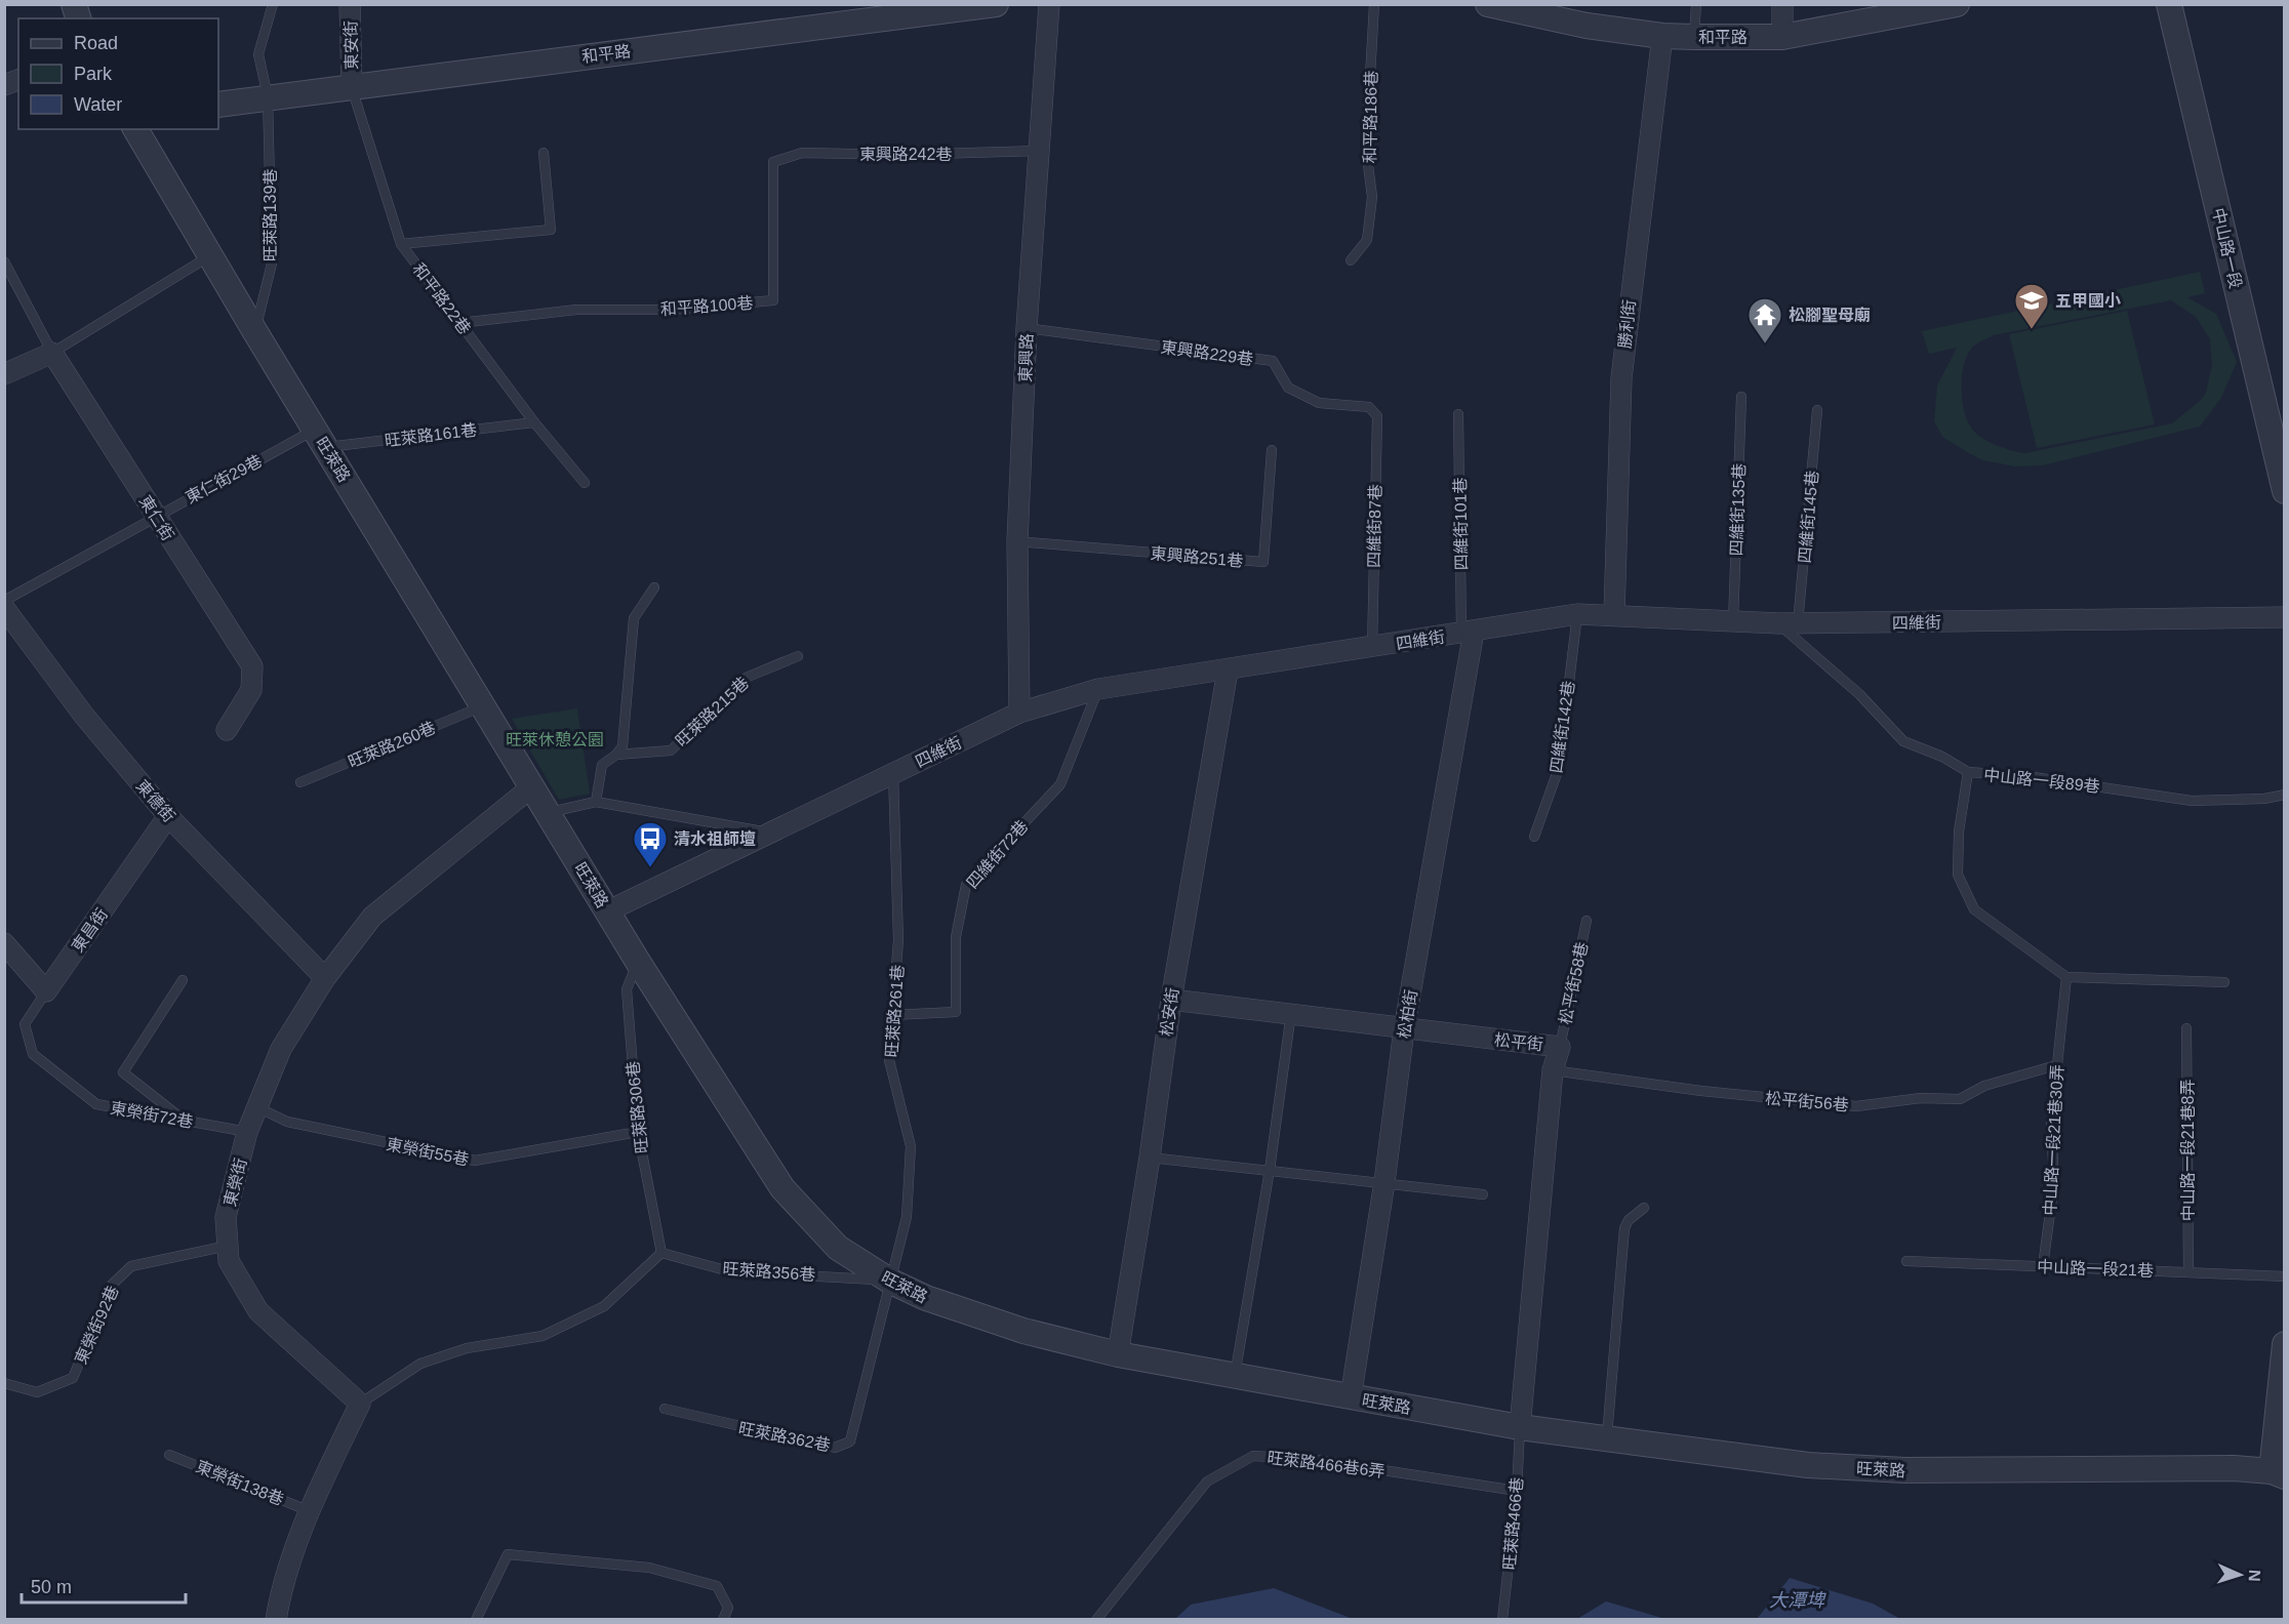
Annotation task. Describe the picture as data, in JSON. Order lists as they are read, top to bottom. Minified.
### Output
{"streets":{"street":["和平路","東安街","中山路一段","勝利街","東興路","旺萊路","東仁街","四維街","東德街","東昌街","松安街","松柏街","松平街","東榮街"],"lane":["和平路186巷","東興路242巷","旺萊路139巷","和平路22巷","和平路100巷","東興路229巷","旺萊路161巷","東仁街29巷","四維街135巷","四維街145巷","四維街101巷","四維街87巷","東興路251巷","旺萊路215巷","四維街142巷","旺萊路260巷","中山路一段89巷","四維街72巷","松平街58巷","旺萊路261巷","松平街56巷","旺萊路306巷","東榮街72巷","中山路一段21巷30弄","中山路一段21巷8弄","東榮街55巷","中山路一段21巷","旺萊路356巷","東榮街92巷","旺萊路362巷","旺萊路466巷6弄","東榮街138巷","旺萊路466巷"]},"crossings":[["和平路","東安街"],["和平路","旺萊路139巷"],["和平路","和平路22巷"],["和平路","勝利街"],["東安街","和平路22巷"],["東興路242巷","和平路100巷"],["東興路242巷","東興路"],["旺萊路139巷","旺萊路"],["和平路22巷","和平路100巷"],["和平路22巷","旺萊路161巷"],["勝利街","四維街"],["東興路229巷","東興路"],["東興路229巷","四維街87巷"],["東興路","東興路251巷"],["東興路","四維街"],["旺萊路161巷","旺萊路"],["旺萊路161巷","東仁街29巷"],["旺萊路","東仁街29巷"],["旺萊路","四維街"],["旺萊路","旺萊路260巷"],["旺萊路","旺萊路261巷"],["旺萊路","松安街"],["旺萊路","松柏街"],["旺萊路","松平街"],["旺萊路","旺萊路306巷"],["旺萊路","東榮街"],["旺萊路","旺萊路356巷"],["旺萊路","旺萊路362巷"],["旺萊路","旺萊路466巷"],["東仁街29巷","東仁街"],["四維街135巷","四維街"],["四維街145巷","四維街"],["四維街145巷","中山路一段89巷"],["四維街101巷","四維街"],["四維街101巷","松柏街"],["四維街87巷","四維街"],["四維街","四維街142巷"],["四維街","中山路一段89巷"],["四維街","四維街72巷"],["四維街","旺萊路261巷"],["四維街","松安街"],["四維街","松柏街"],["東德街","東昌街"],["東德街","東榮街"],["四維街72巷","旺萊路261巷"],["東昌街","東榮街72巷"],["松平街58巷","松平街"],["旺萊路261巷","旺萊路356巷"],["旺萊路261巷","旺萊路362巷"],["松安街","松平街"],["松柏街","松平街"],["松平街","松平街56巷"],["松平街","旺萊路466巷"],["松平街56巷","中山路一段21巷30弄"],["旺萊路306巷","東榮街55巷"],["旺萊路306巷","旺萊路356巷"],["東榮街72巷","東榮街"],["中山路一段21巷30弄","中山路一段21巷"],["中山路一段21巷8弄","中山路一段21巷"],["東榮街55巷","東榮街"],["東榮街","東榮街92巷"],["旺萊路356巷","旺萊路362巷"],["旺萊路466巷6弄","旺萊路466巷"]],"water":["大潭埤"],"parks":["旺萊休憩公園"],"places":{"school or university":["五甲國小"],"temple":["松腳聖母廟"],"bus stop":["清水祖師壇"]},"legend":["Road","Park","Water"],"scale_bar":"50 m","north":"right"}
